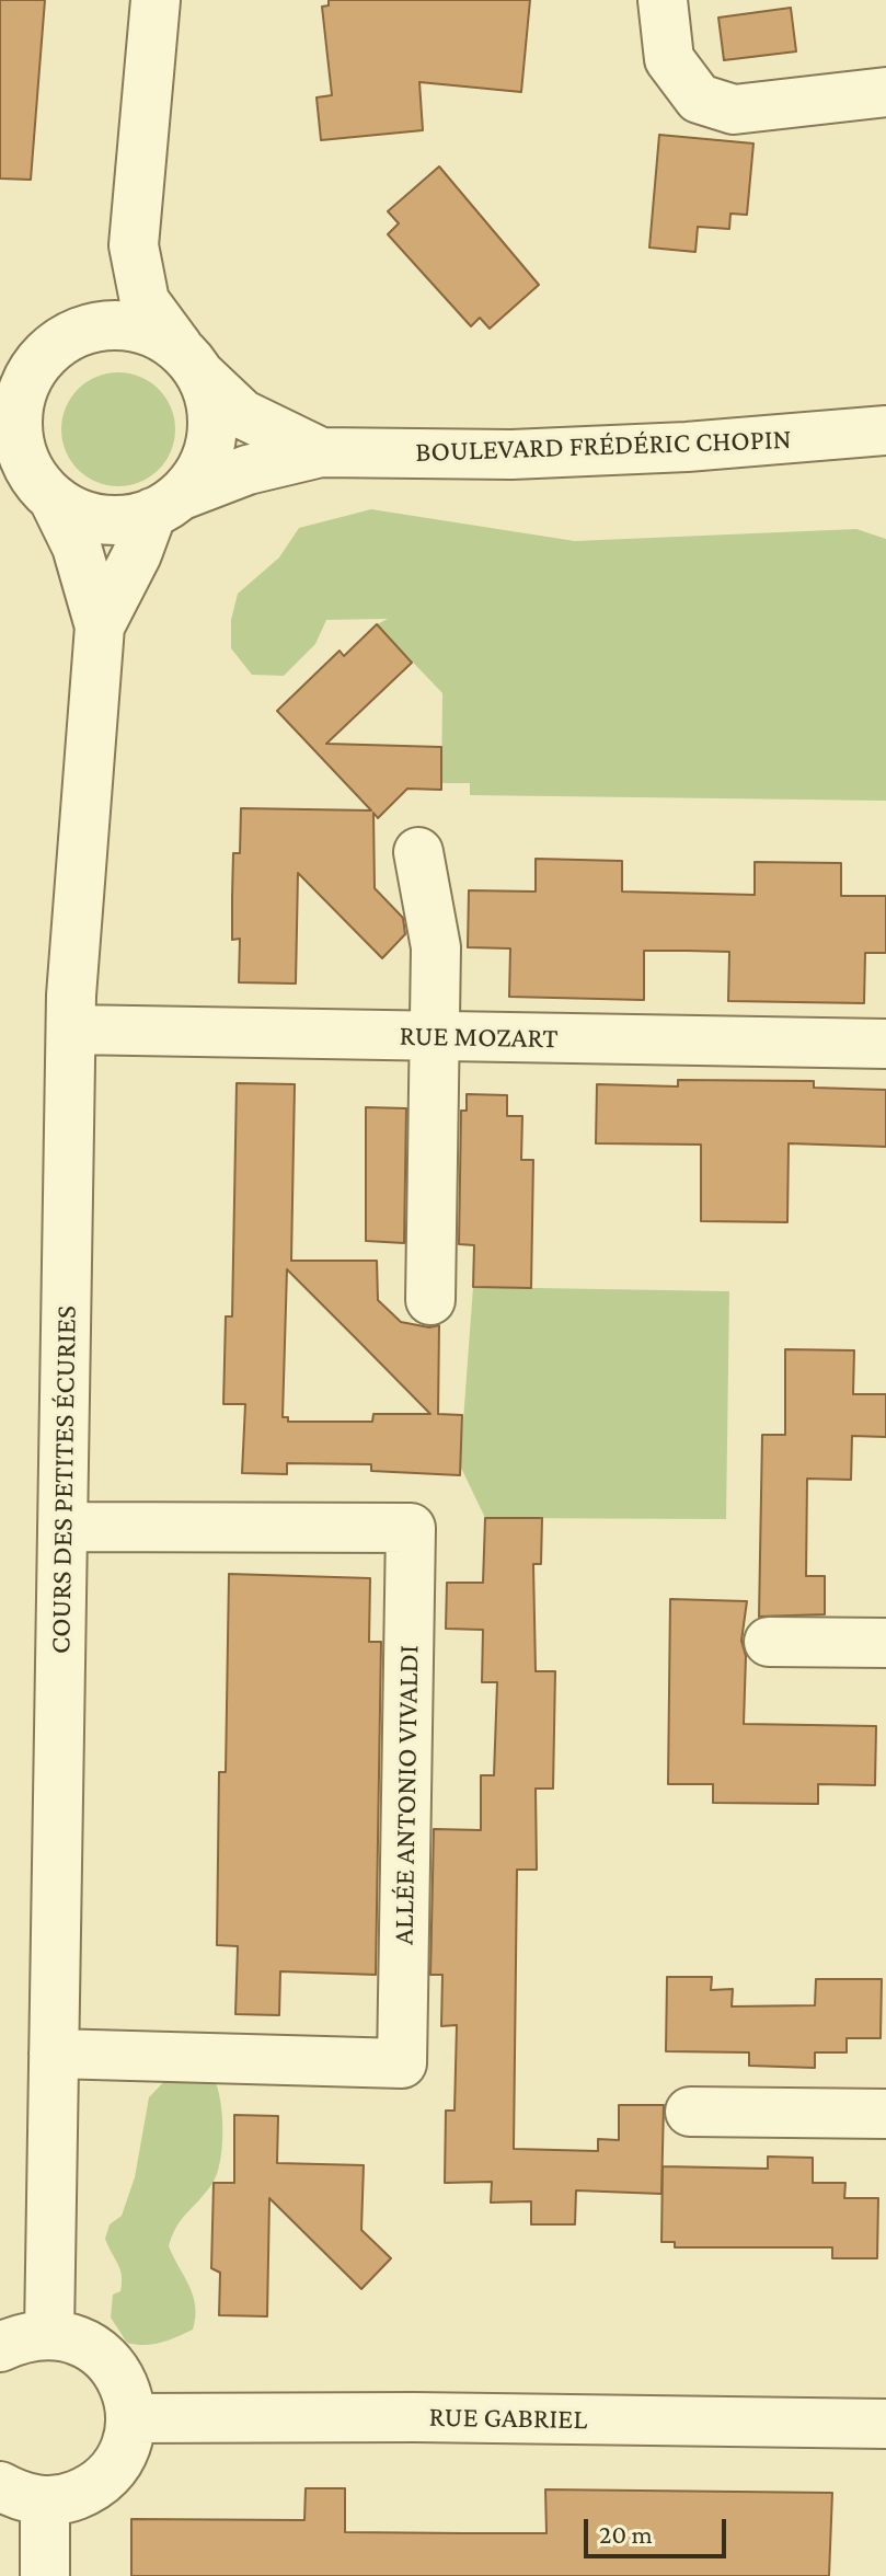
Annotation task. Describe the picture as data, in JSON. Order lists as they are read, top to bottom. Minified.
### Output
{"streets":{"street":["BOULEVARD FRÉDÉRIC CHOPIN","RUE MOZART","COURS DES PETITES ÉCURIES","ALLÉE ANTONIO VIVALDI","RUE GABRIEL"]},"crossings":[["BOULEVARD FRÉDÉRIC CHOPIN","COURS DES PETITES ÉCURIES"],["RUE MOZART","COURS DES PETITES ÉCURIES"],["COURS DES PETITES ÉCURIES","ALLÉE ANTONIO VIVALDI"]],"scale_bar":"20 m"}
